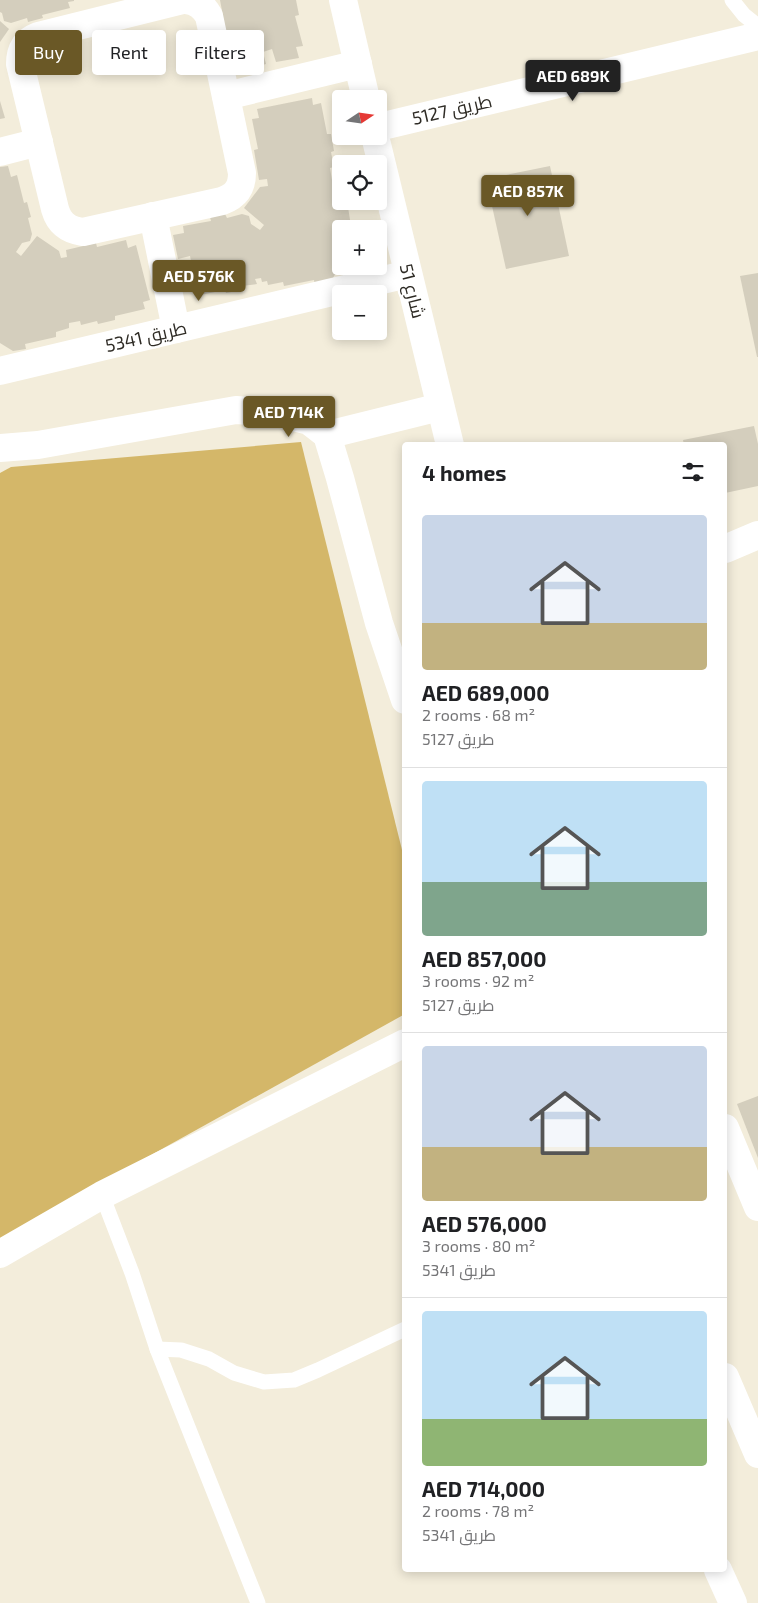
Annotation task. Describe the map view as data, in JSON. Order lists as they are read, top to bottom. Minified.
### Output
{"streets":{"street":["طريق 5127","شارع 51","طريق 5341"]},"crossings":[["شارع 51","طريق 5341"]],"north":"right","page":{"chip":["Buy","Rent","Filters"],"price":["AED 689K","AED 857K","AED 576K","AED 714K"],"map_buttons":["+","−"],"heading":"4 homes","list":[{"name":"AED 689,000","note":"2 rooms · 68 m² · طريق 5127"},{"name":"AED 857,000","note":"3 rooms · 92 m² · طريق 5127"},{"name":"AED 576,000","note":"3 rooms · 80 m² · طريق 5341"},{"name":"AED 714,000","note":"2 rooms · 78 m² · طريق 5341"}]}}
